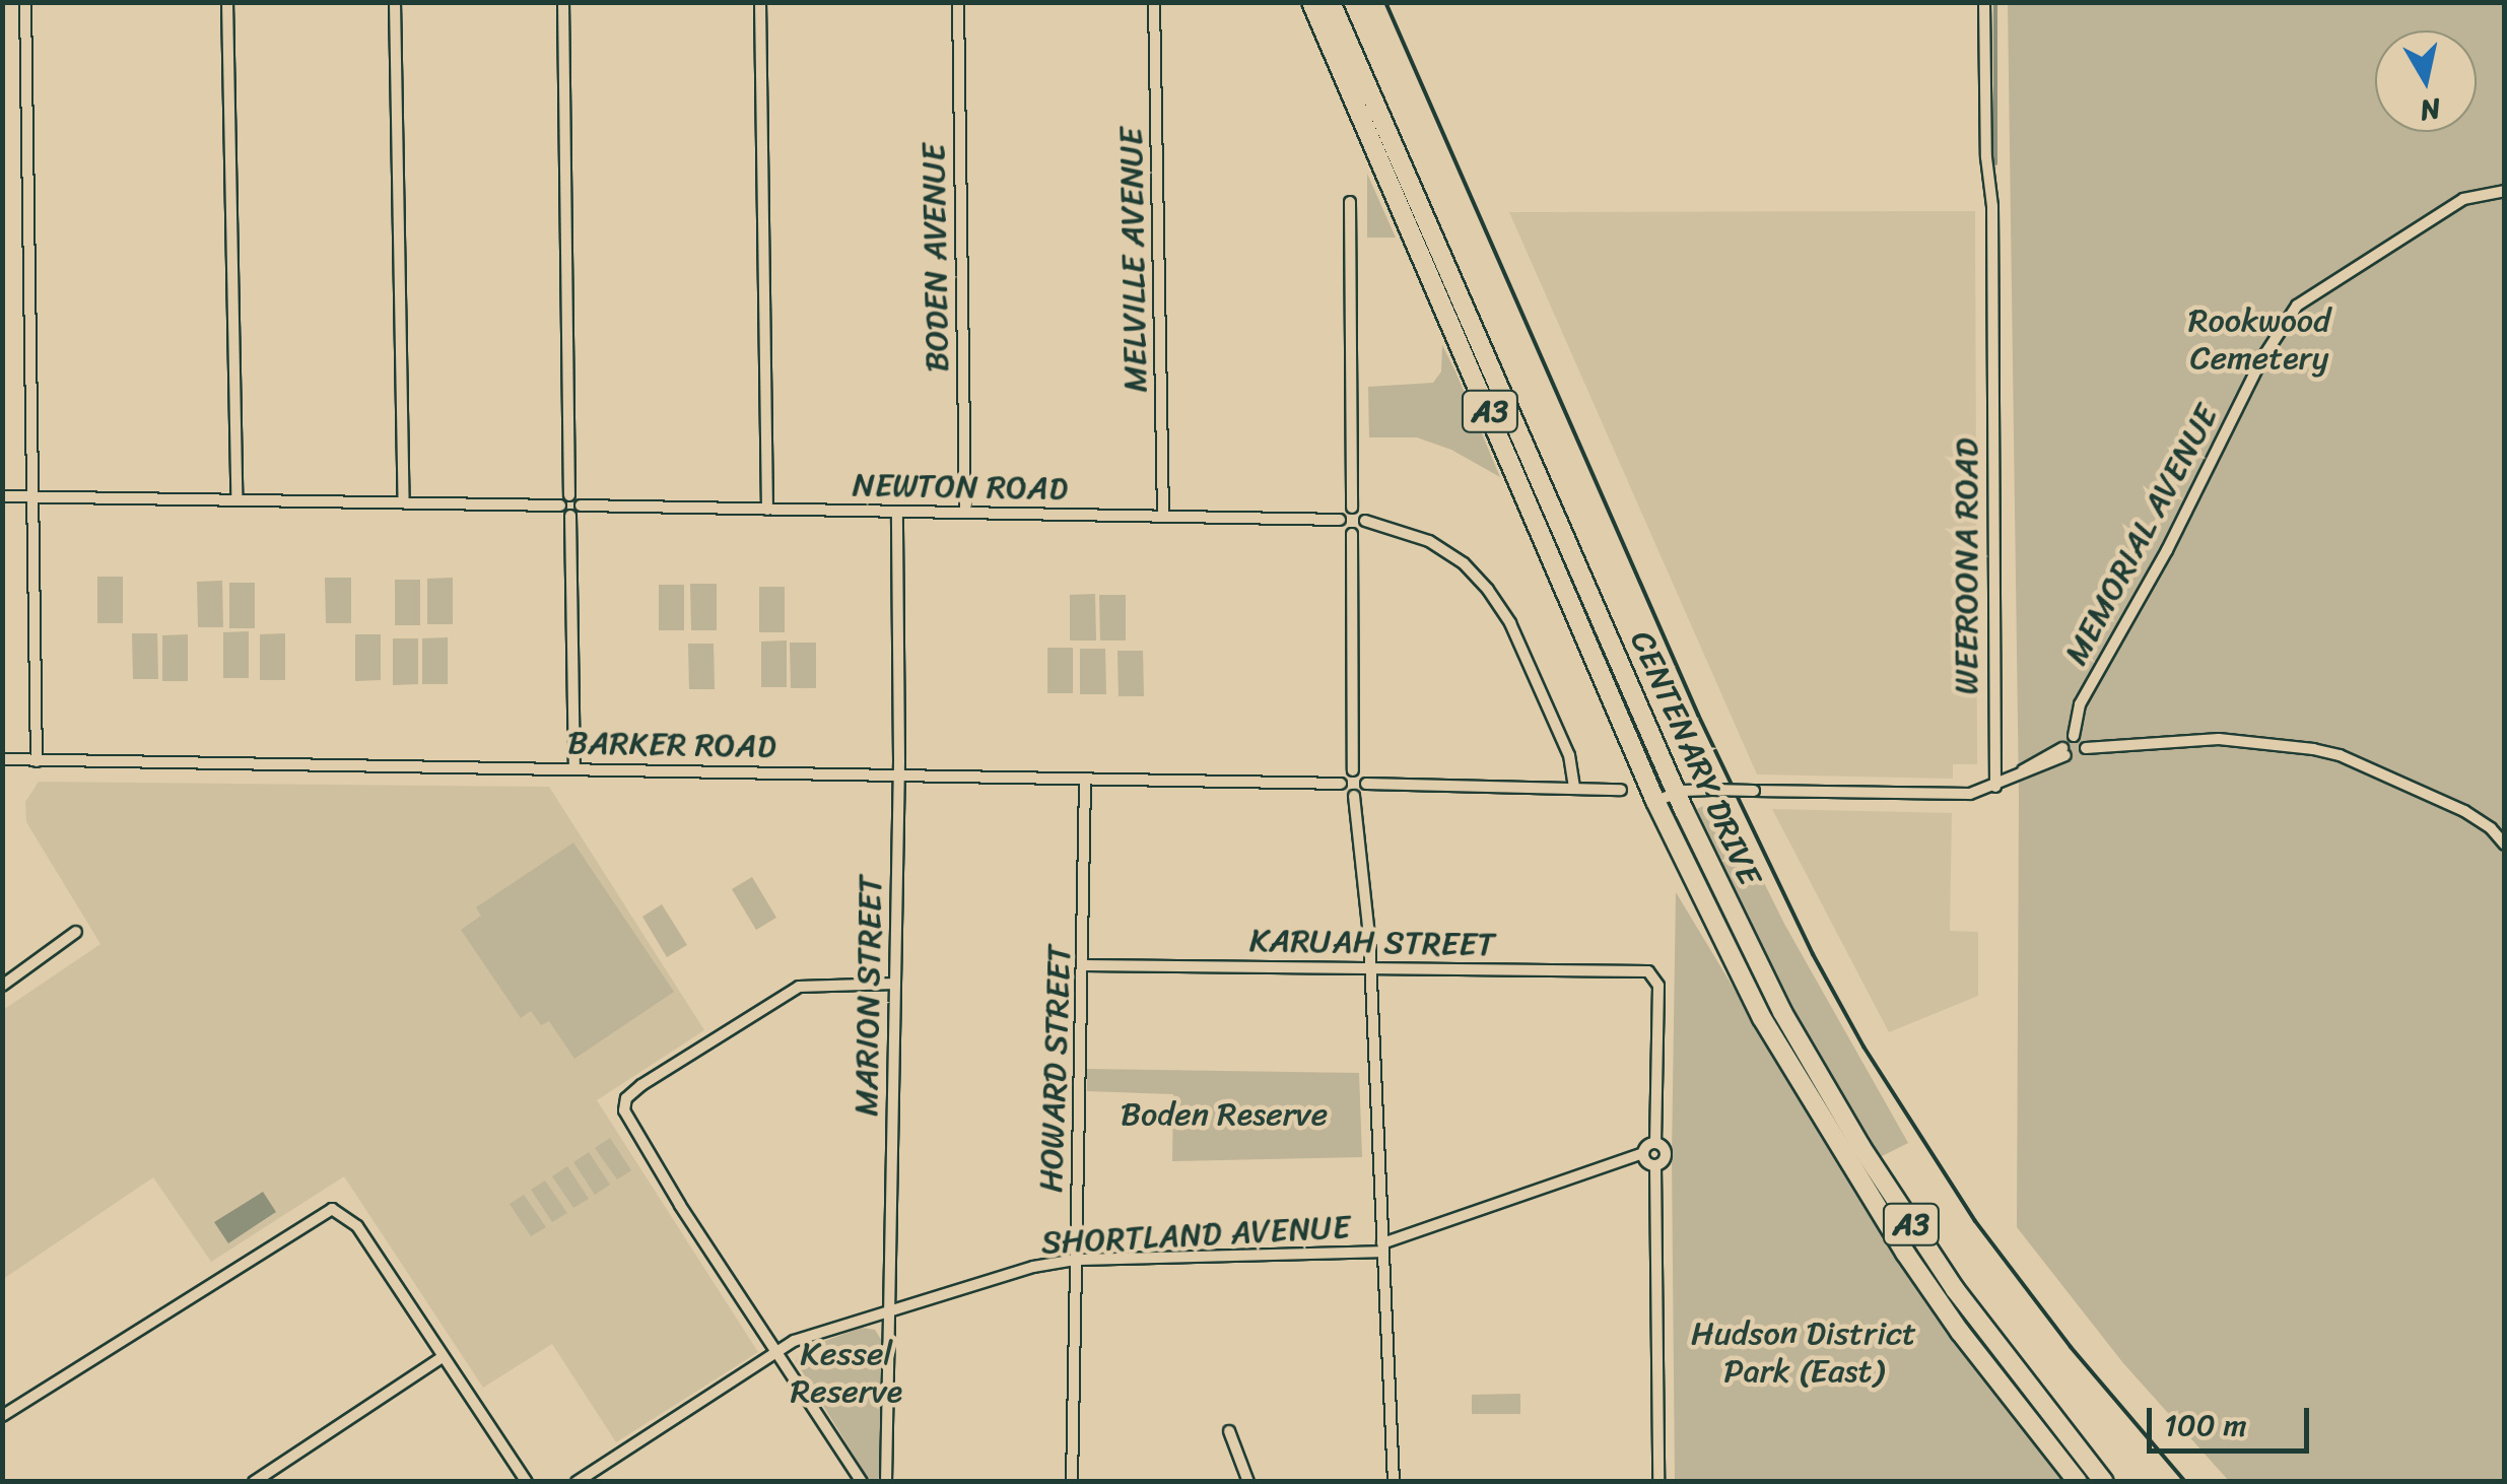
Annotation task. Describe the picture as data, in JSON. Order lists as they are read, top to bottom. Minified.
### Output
{"streets":{"highway":["A3","CENTENARY DRIVE"],"street":["BODEN AVENUE","MELVILLE AVENUE","NEWTON ROAD","MEMORIAL AVENUE","WEEROONA ROAD","BARKER ROAD","KARUAH STREET","MARION STREET","HOWARD STREET","SHORTLAND AVENUE"]},"crossings":[["BODEN AVENUE","NEWTON ROAD"],["MELVILLE AVENUE","NEWTON ROAD"],["NEWTON ROAD","MARION STREET"],["BARKER ROAD","MARION STREET"],["BARKER ROAD","HOWARD STREET"],["KARUAH STREET","HOWARD STREET"],["MARION STREET","SHORTLAND AVENUE"],["HOWARD STREET","SHORTLAND AVENUE"]],"parks":["Rookwood Cemetery","Boden Reserve","Hudson District Park (East)","Kessel Reserve"],"scale_bar":"100 m","north":"bottom"}
